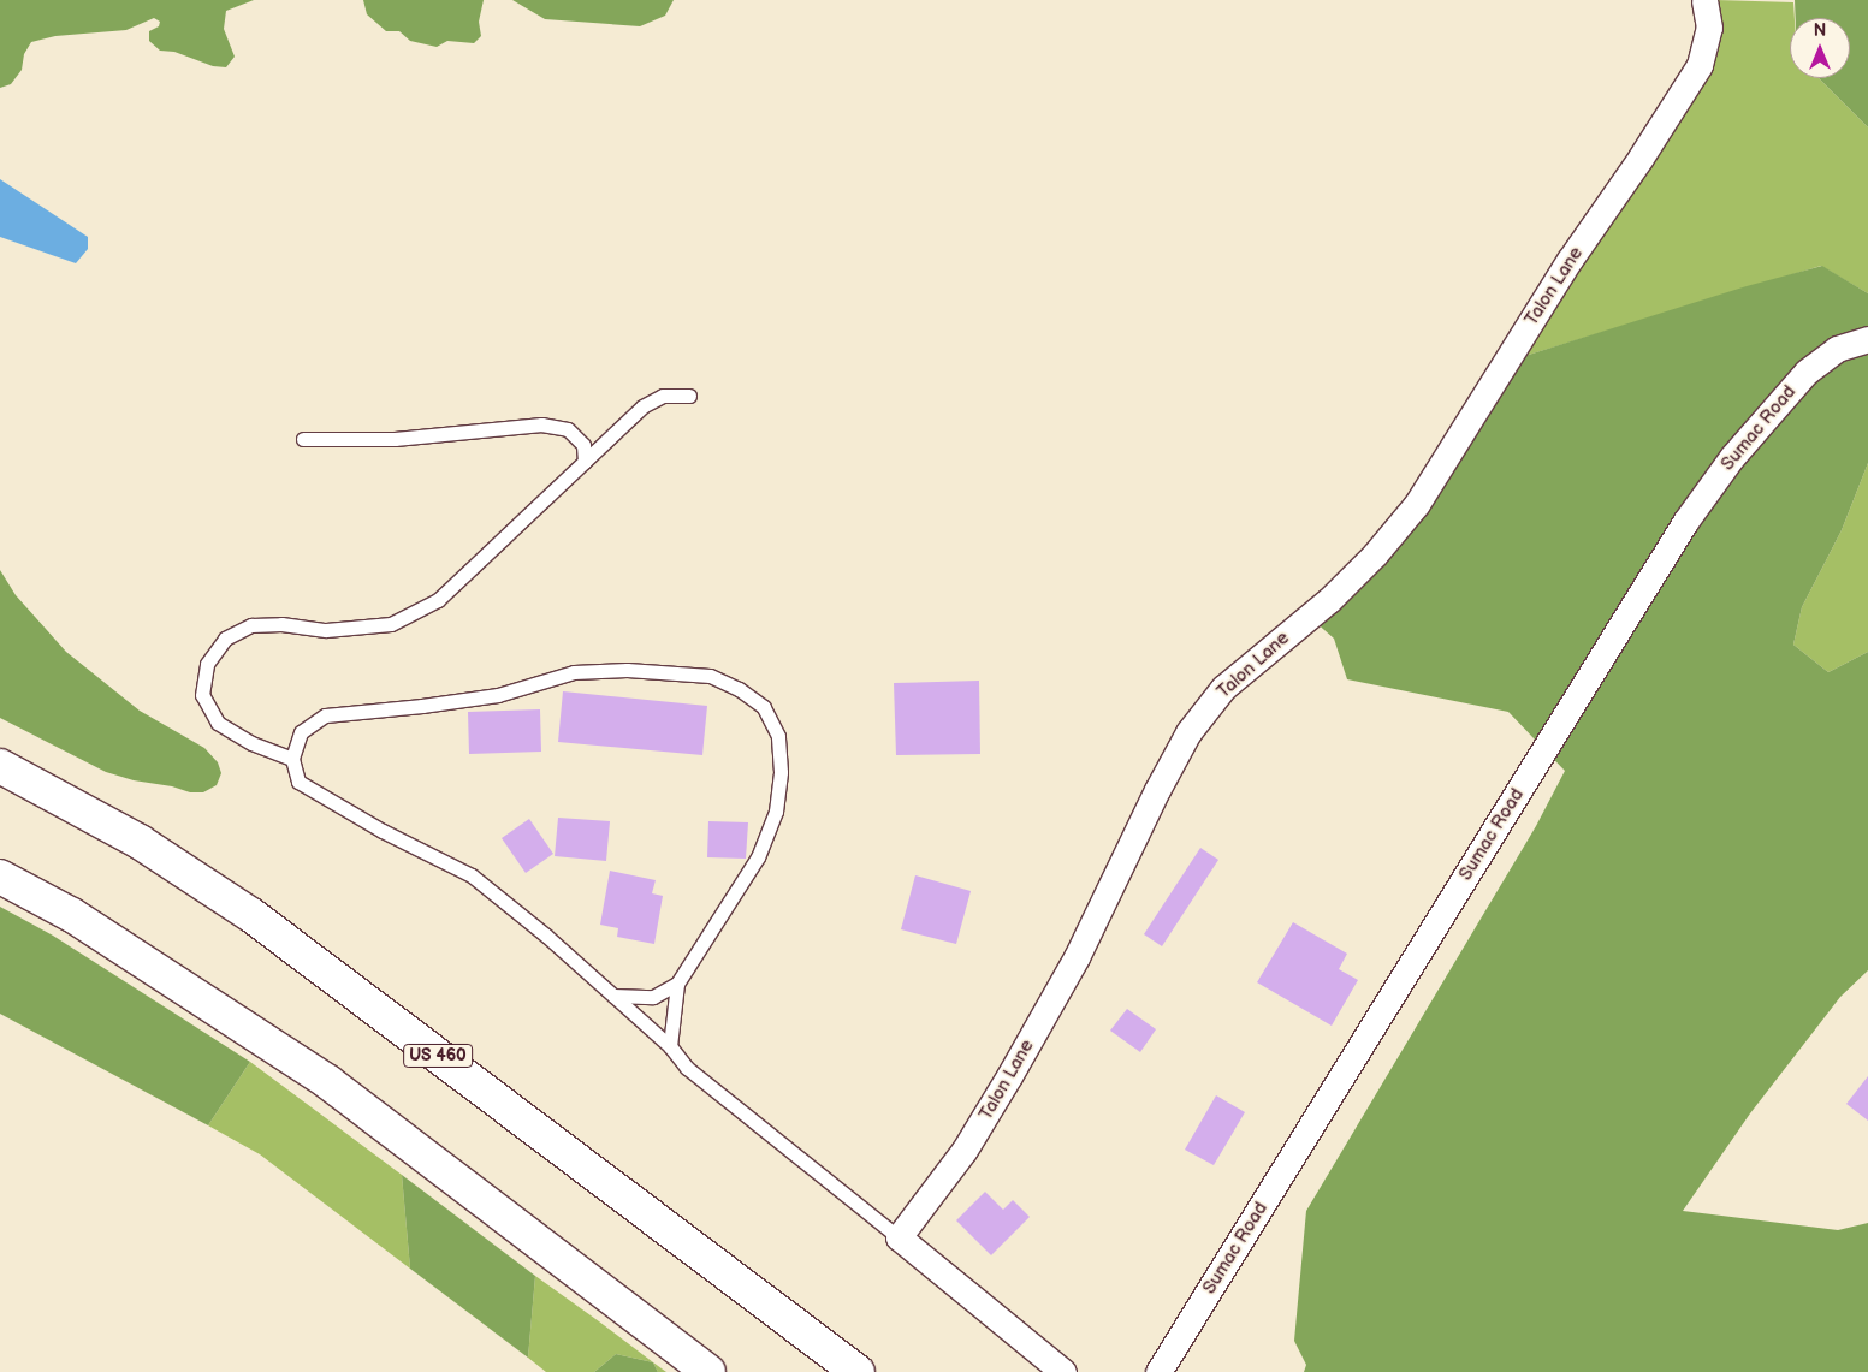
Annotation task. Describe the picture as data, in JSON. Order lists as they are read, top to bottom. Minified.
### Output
{"streets":{"highway":["US 460"],"street":["Talon Lane","Sumac Road"]},"north":"top"}
